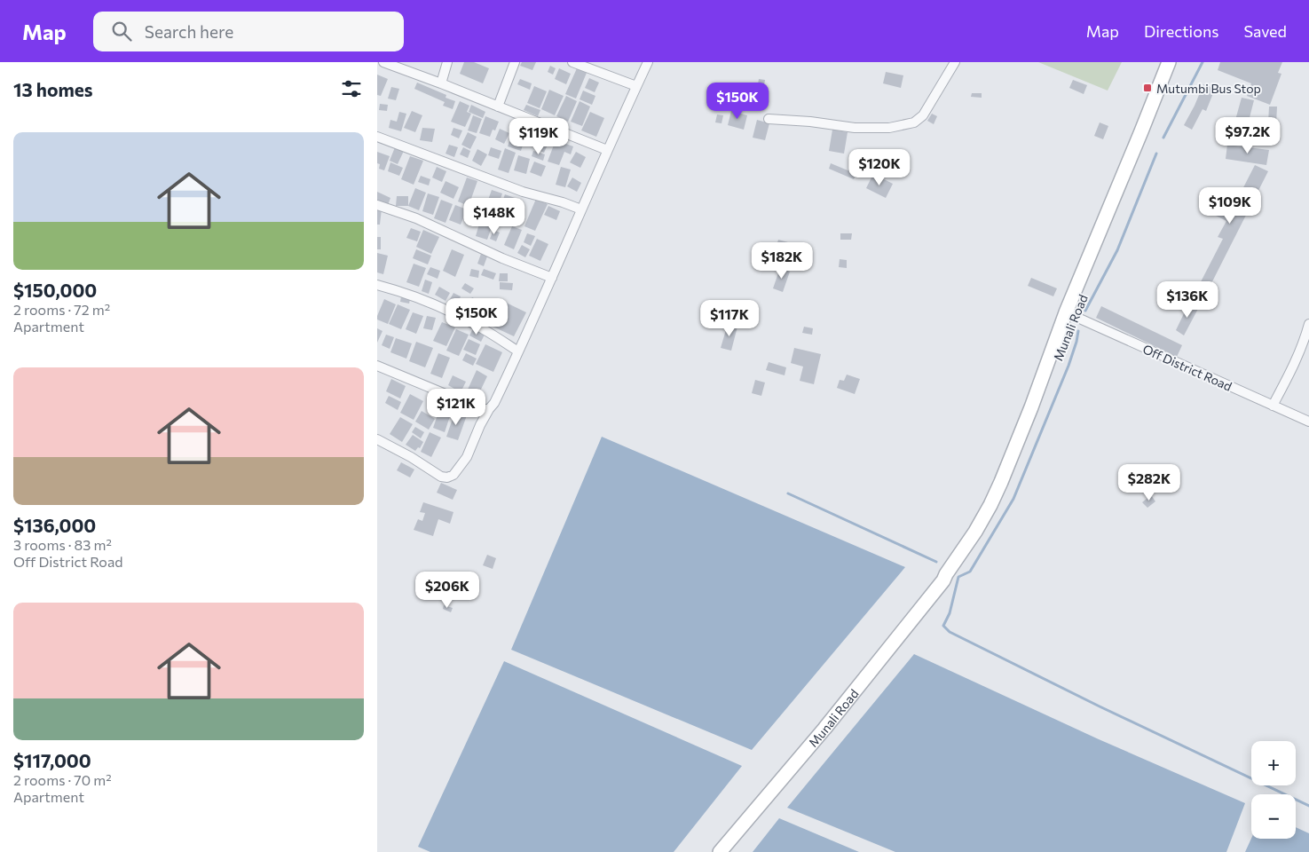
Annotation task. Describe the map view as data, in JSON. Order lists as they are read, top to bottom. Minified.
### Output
{"streets":{"main road":["Munali Road"],"street":["Off District Road"]},"crossings":[["Munali Road","Off District Road"]],"places":{"transit":["Mutumbi Bus Stop"]},"page":{"header":"Map","search":"Search here","nav":["Map","Directions","Saved"],"heading":"13 homes","price":["$150K","$97.2K","$119K","$120K","$109K","$148K","$182K","$136K","$150K","$117K","$121K","$282K","$206K"],"list":[{"name":"$150,000","note":"2 rooms · 72 m² · Apartment"},{"name":"$136,000","note":"3 rooms · 83 m² · Off District Road"},{"name":"$117,000","note":"2 rooms · 70 m² · Apartment"}],"map_buttons":["+","−"]}}
